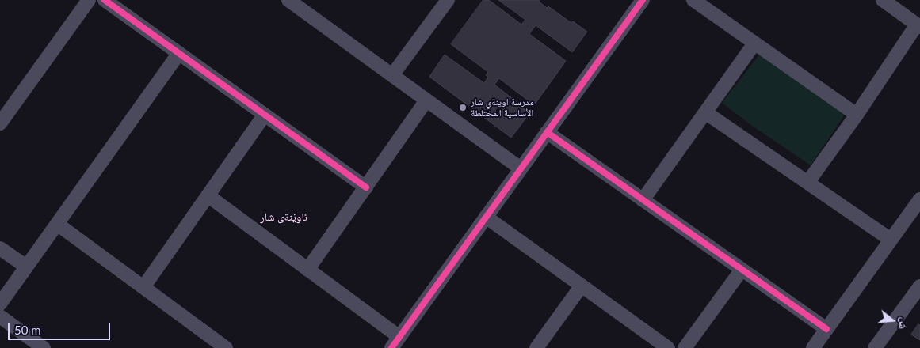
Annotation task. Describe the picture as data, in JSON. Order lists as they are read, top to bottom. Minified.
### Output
{"districts":["ئاوێنةی شار"],"places":["مدرسة اوينةي شار الأساسية المختلطة"],"scale_bar":"50 m","north":"right"}
